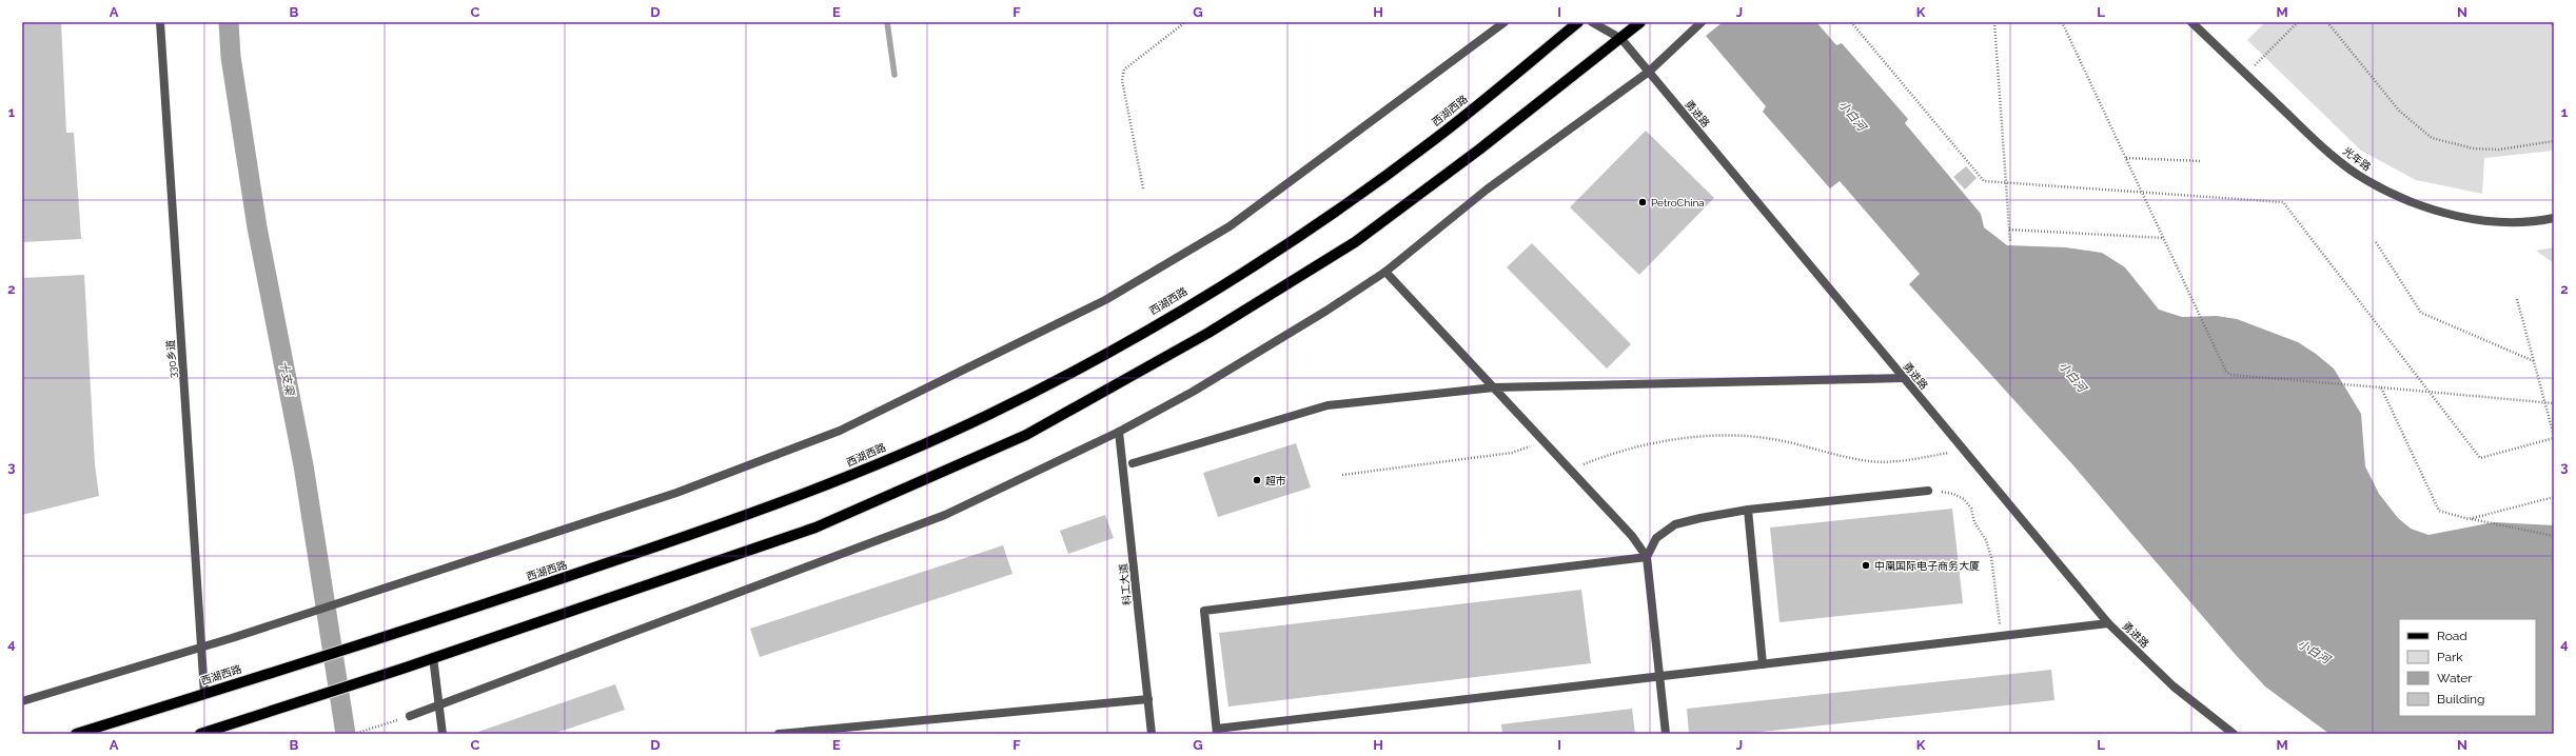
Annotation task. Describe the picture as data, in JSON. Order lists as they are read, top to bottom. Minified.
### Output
{"streets":{"main road":["西湖西路"],"street":["勇进路","光年路","330乡道","科工大道"]},"crossings":[["西湖西路","330乡道"]],"water":["小白河","十支渠"],"places":["PetroChina","超市","中凰国际电子商务大厦"],"legend":["Road","Park","Water","Building"],"grid":{"columns":["A","B","C","D","E","F","G","H","I","J","K","L","M","N"],"rows":["1","2","3","4"]}}
